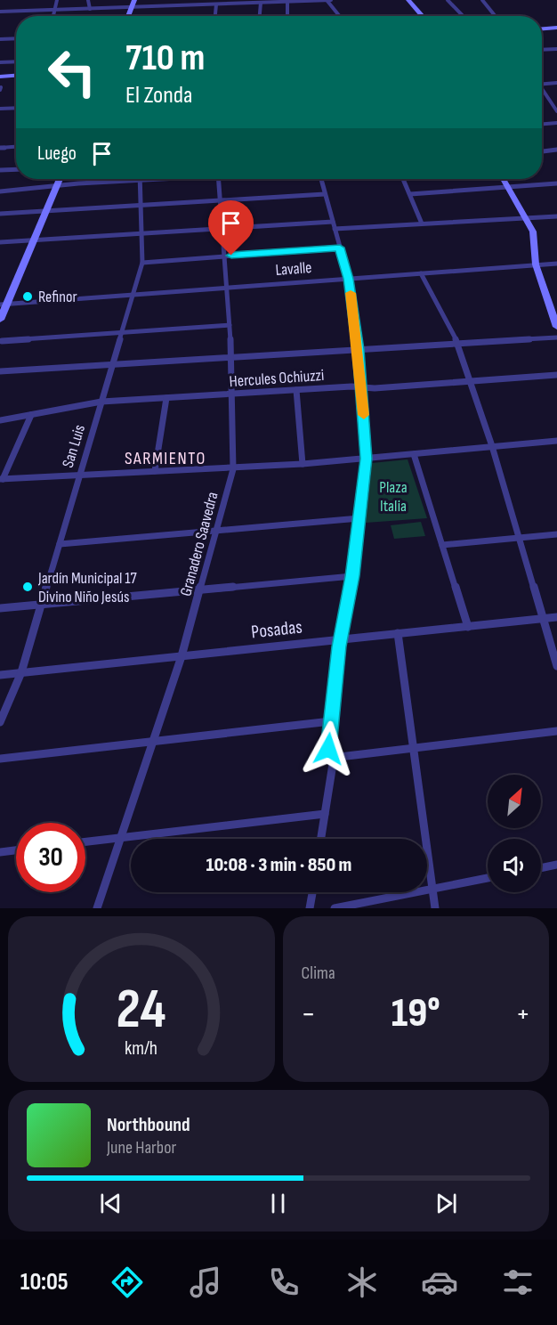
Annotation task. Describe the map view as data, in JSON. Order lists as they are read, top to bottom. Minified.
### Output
{"streets":{"street":["Lavalle","Hercules Ochiuzzi","San Luis","Granadero Saavedra","Posadas"]},"crossings":[["Lavalle","San Luis"],["Lavalle","Granadero Saavedra"],["Hercules Ochiuzzi","San Luis"],["Hercules Ochiuzzi","Granadero Saavedra"],["San Luis","Posadas"],["Granadero Saavedra","Posadas"]],"districts":["SARMIENTO"],"parks":["Plaza Italia"],"places":["Refinor","Jardín Municipal 17 Divino Niño Jesús"],"north":"top right","page":{"turn":["710 m","El Zonda"],"then":"Luego","limit":"30","trip":"10:08 · 3 min · 850 m","tile":"Clima","heat":["−","19°","+"],"song":["Northbound","June Harbor"],"tabs":"10:05","gauge":["24","km/h"]}}
